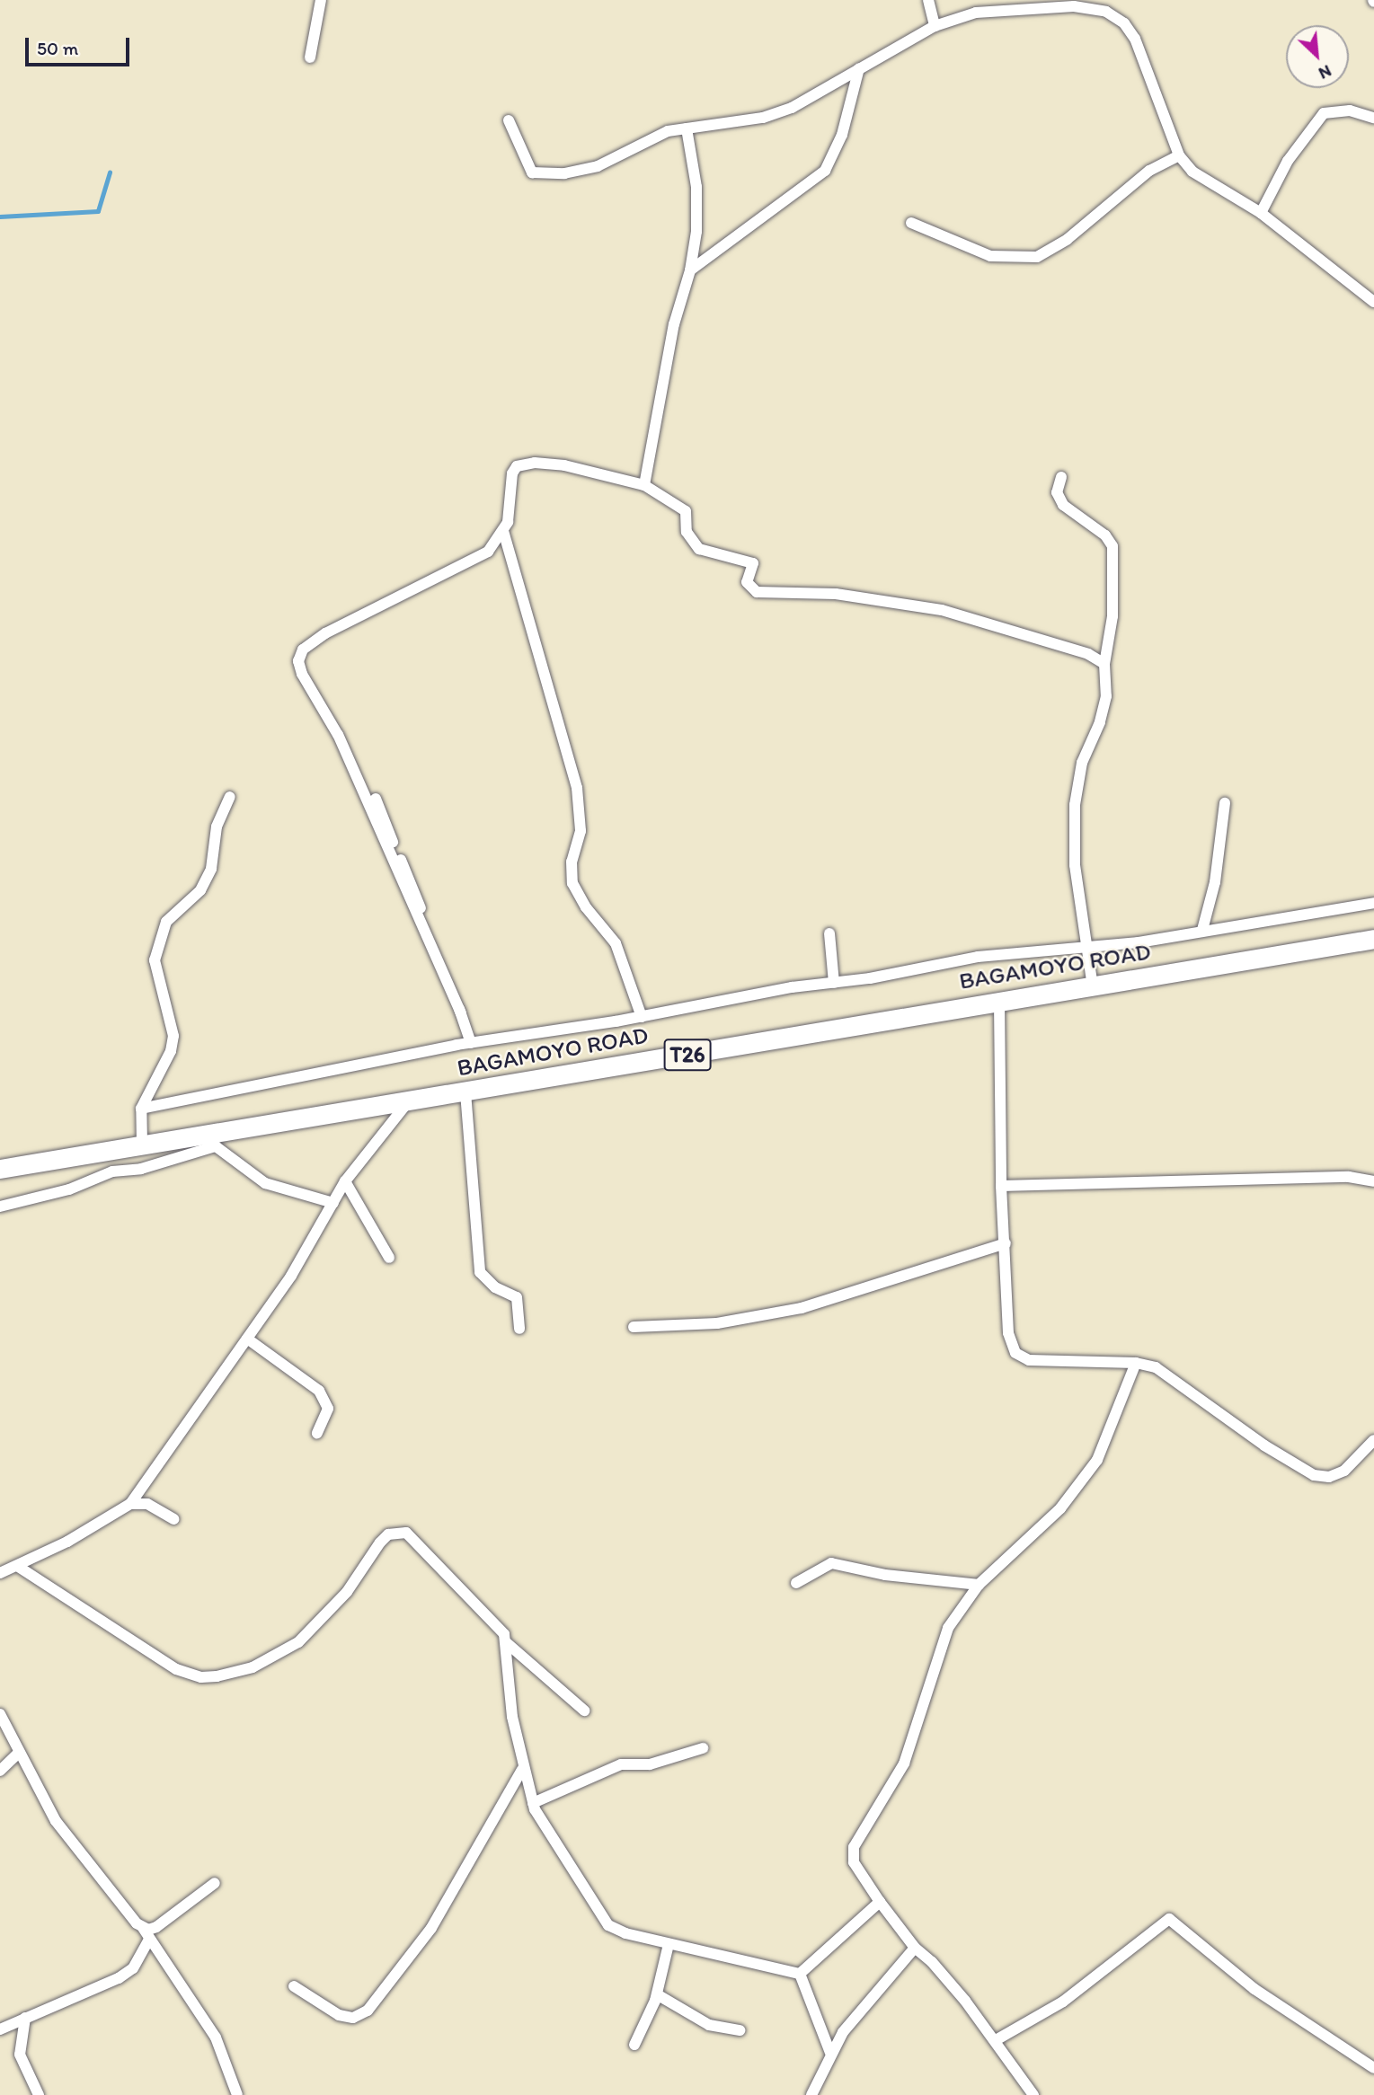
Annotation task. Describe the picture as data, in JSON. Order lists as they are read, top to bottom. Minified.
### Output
{"streets":{"highway":["BAGAMOYO ROAD","T26"]},"scale_bar":"50 m","north":"bottom right"}
